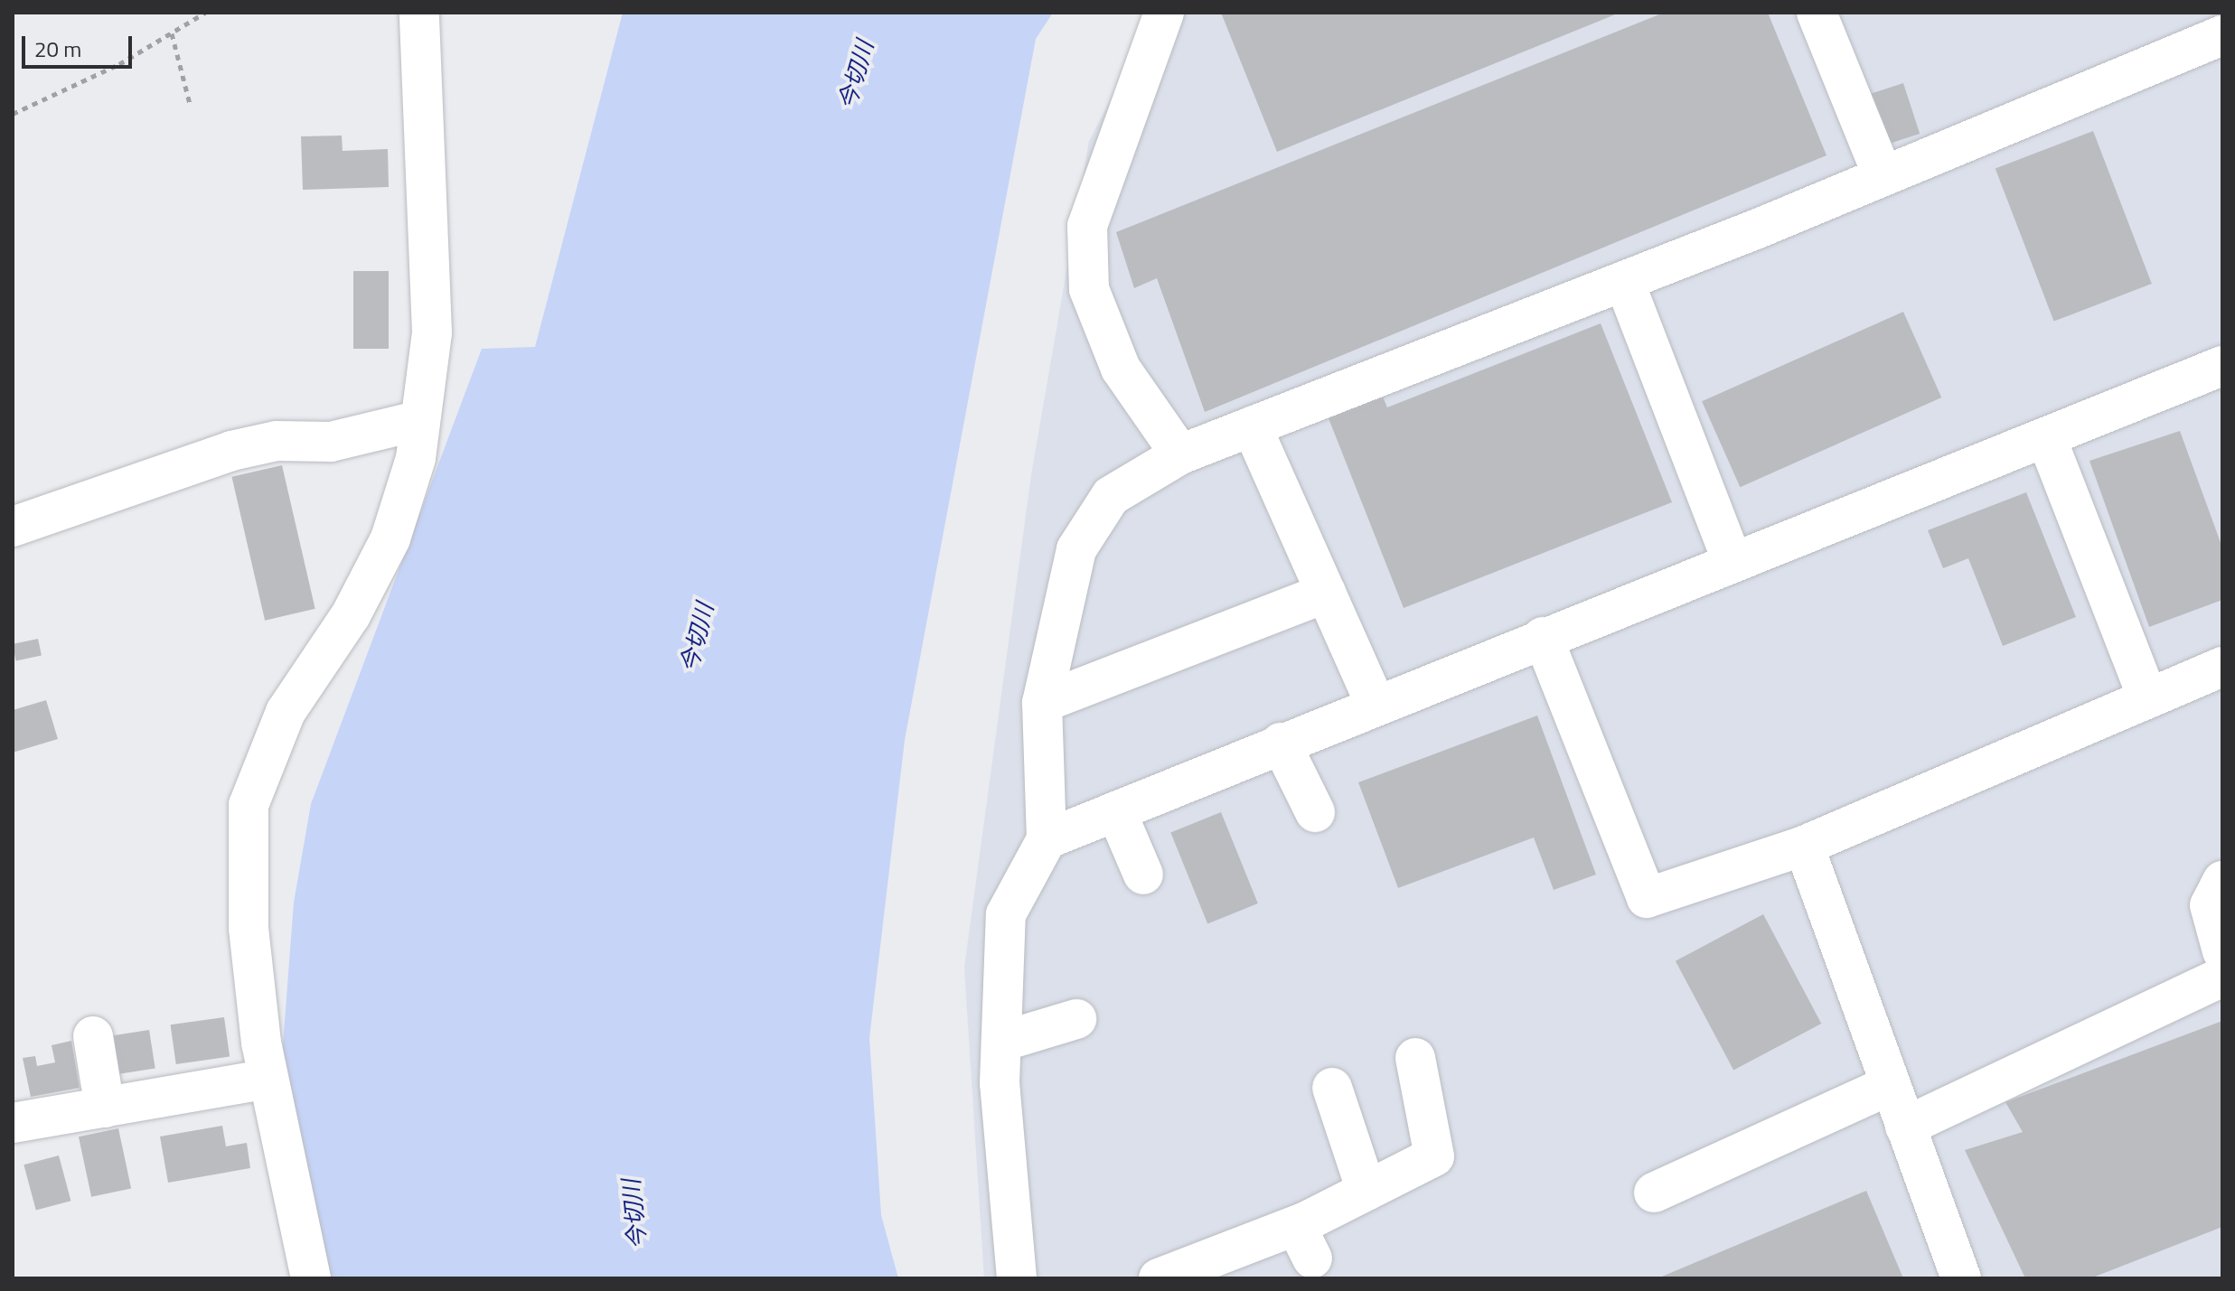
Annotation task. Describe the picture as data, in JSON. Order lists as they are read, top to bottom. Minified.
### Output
{"water":["今切川"],"scale_bar":"20 m"}
